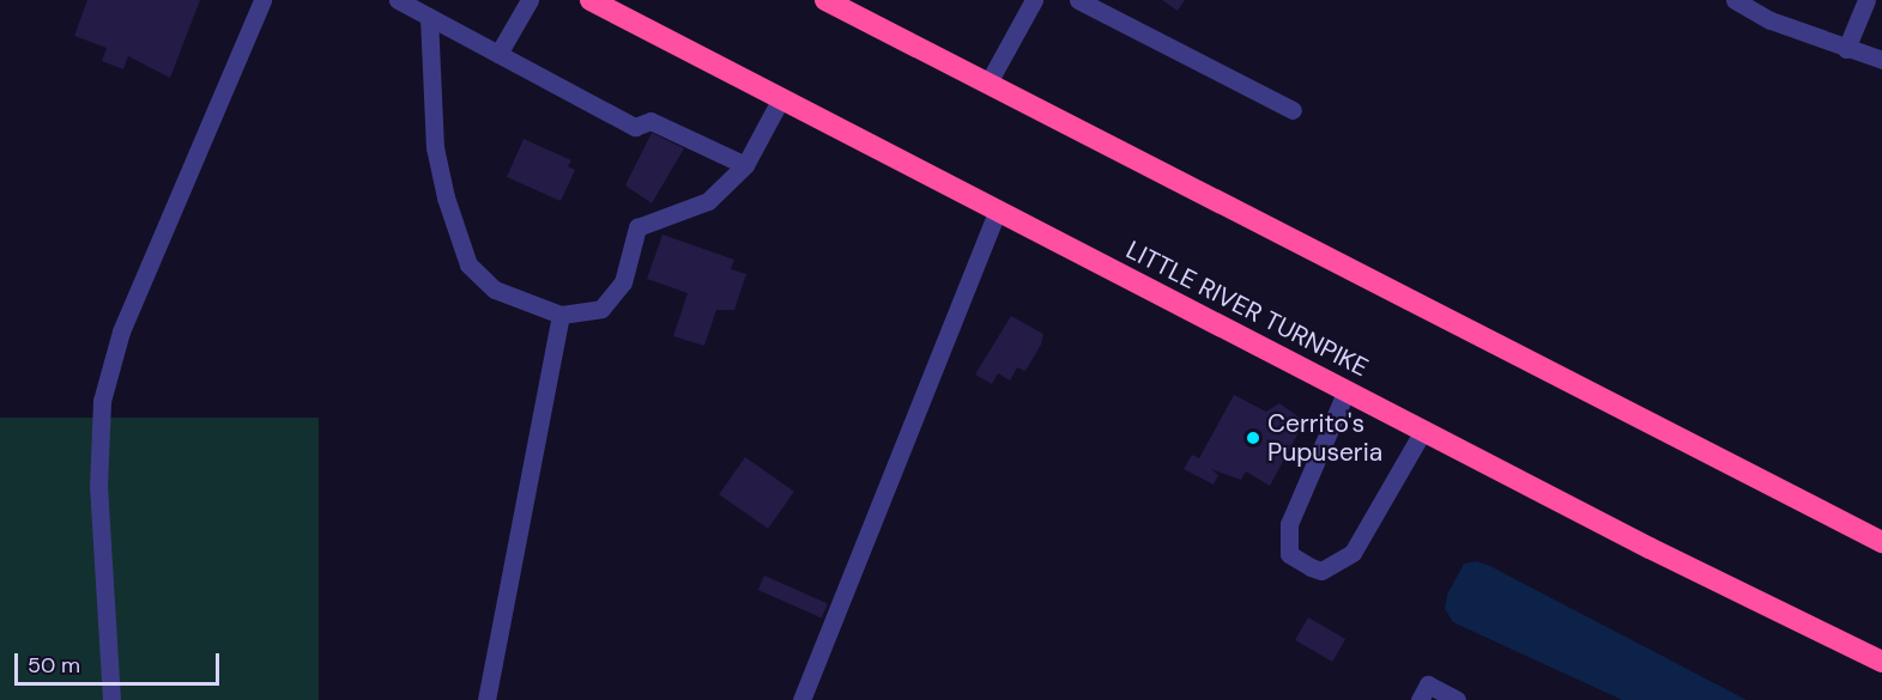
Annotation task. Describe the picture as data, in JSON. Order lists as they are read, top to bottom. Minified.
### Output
{"streets":{"highway":["LITTLE RIVER TURNPIKE"]},"places":["Cerrito's Pupuseria"],"scale_bar":"50 m"}
